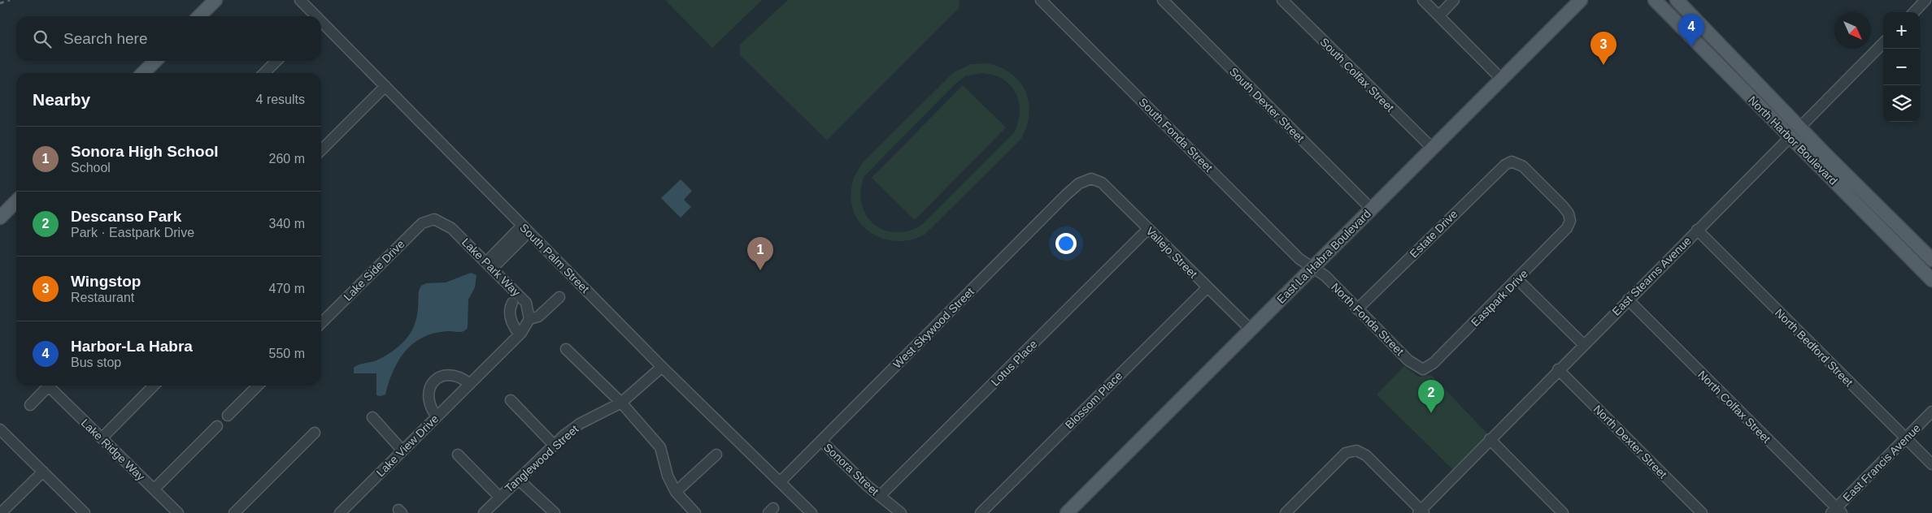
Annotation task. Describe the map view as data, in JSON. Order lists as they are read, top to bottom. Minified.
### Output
{"streets":{"main road":["North Harbor Boulevard","East La Habra Boulevard"],"street":["South Colfax Street","South Dexter Street","South Fonda Street","Estate Drive","Vallejo Street","South Palm Street","Lake Park Way","Lake Side Drive","East Stearns Avenue","Eastpark Drive","North Fonda Street","West Skywood Street","North Bedford Street","Lotus Place","Blossom Place","North Colfax Street","North Dexter Street","Lake View Drive","Lake Ridge Way","Tanglewood Street","East Francis Avenue","Sonora Street"]},"crossings":[["South Colfax Street","East La Habra Boulevard"],["South Dexter Street","East La Habra Boulevard"],["South Fonda Street","East La Habra Boulevard"],["South Fonda Street","North Fonda Street"],["North Harbor Boulevard","East Stearns Avenue"],["Estate Drive","Eastpark Drive"],["Estate Drive","North Fonda Street"],["Vallejo Street","East La Habra Boulevard"],["Vallejo Street","West Skywood Street"],["Vallejo Street","Lotus Place"],["Vallejo Street","Blossom Place"],["East La Habra Boulevard","North Fonda Street"],["South Palm Street","West Skywood Street"],["South Palm Street","Tanglewood Street"],["Lake Park Way","Lake Side Drive"],["East Stearns Avenue","North Bedford Street"],["East Stearns Avenue","North Colfax Street"],["East Stearns Avenue","North Dexter Street"],["Eastpark Drive","North Fonda Street"],["West Skywood Street","Sonora Street"],["North Bedford Street","East Francis Avenue"],["Lotus Place","Sonora Street"],["North Colfax Street","East Francis Avenue"]],"north":"bottom right","page":{"map_buttons":["+","−"],"pins":["4","3","1","2"],"search":"Search here","heading":["Nearby","4 results"],"list":[{"mark":"1","name":"Sonora High School","note":"School","value":"260 m"},{"mark":"2","name":"Descanso Park","note":"Park · Eastpark Drive","value":"340 m"},{"mark":"3","name":"Wingstop","note":"Restaurant","value":"470 m"},{"mark":"4","name":"Harbor-La Habra","note":"Bus stop","value":"550 m"}]}}
